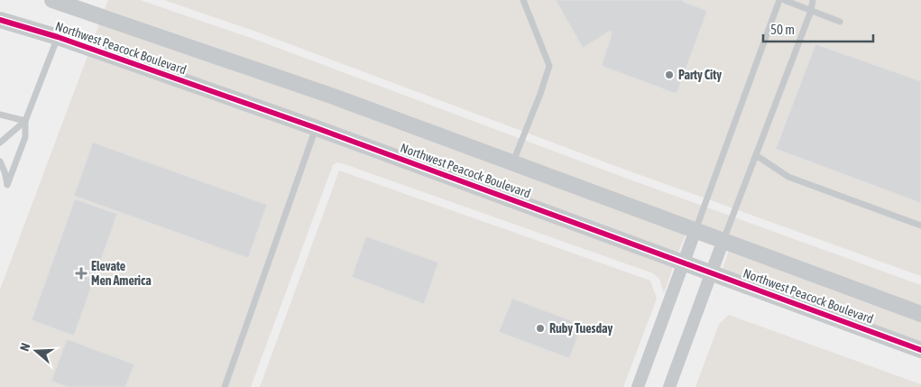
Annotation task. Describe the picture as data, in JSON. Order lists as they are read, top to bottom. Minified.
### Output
{"streets":{"street":["Northwest Peacock Boulevard"]},"places":{"other":["Party City","Ruby Tuesday"],"health":["Elevate Men America"]},"scale_bar":"50 m","north":"left"}
